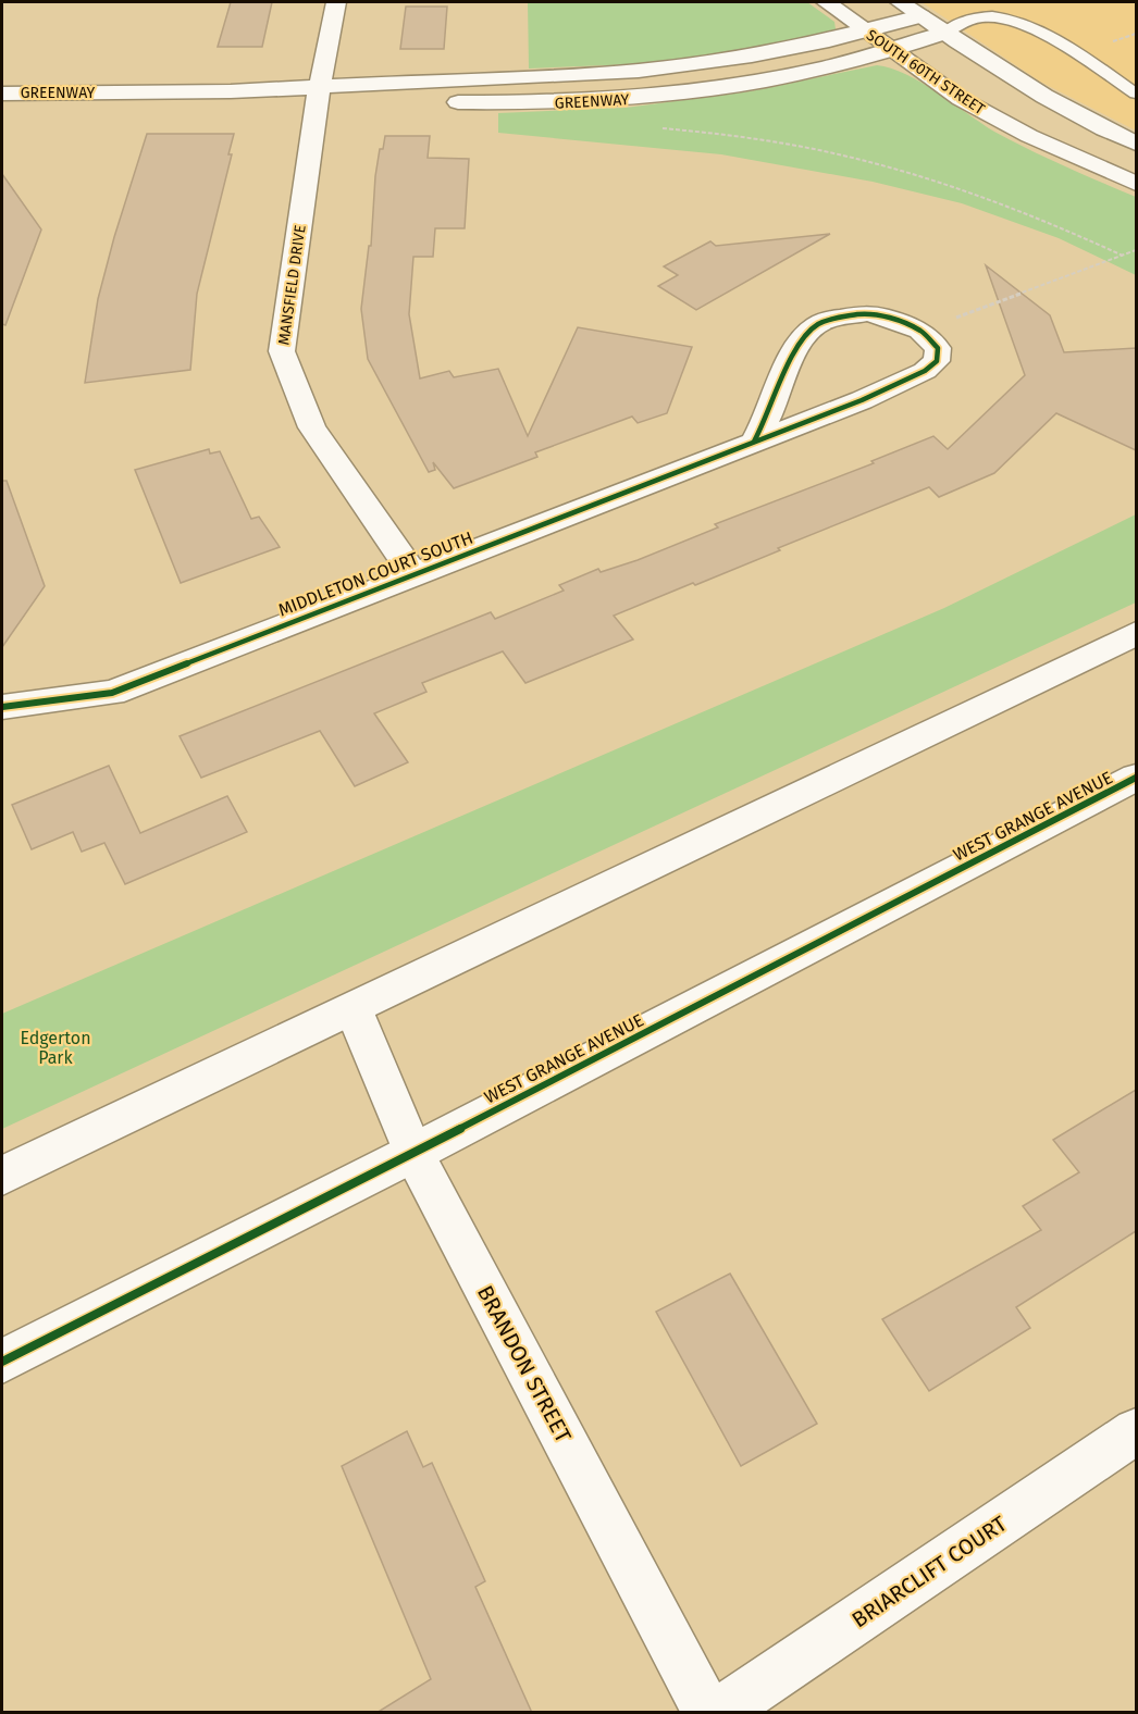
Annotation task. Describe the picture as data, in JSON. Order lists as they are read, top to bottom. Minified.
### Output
{"streets":{"street":["SOUTH 60TH STREET","GREENWAY","MANSFIELD DRIVE","MIDDLETON COURT SOUTH","WEST GRANGE AVENUE","BRANDON STREET","BRIARCLIFT COURT"]},"crossings":[["SOUTH 60TH STREET","GREENWAY"],["GREENWAY","MANSFIELD DRIVE"],["MANSFIELD DRIVE","MIDDLETON COURT SOUTH"],["WEST GRANGE AVENUE","BRANDON STREET"]],"parks":["Edgerton Park"]}
